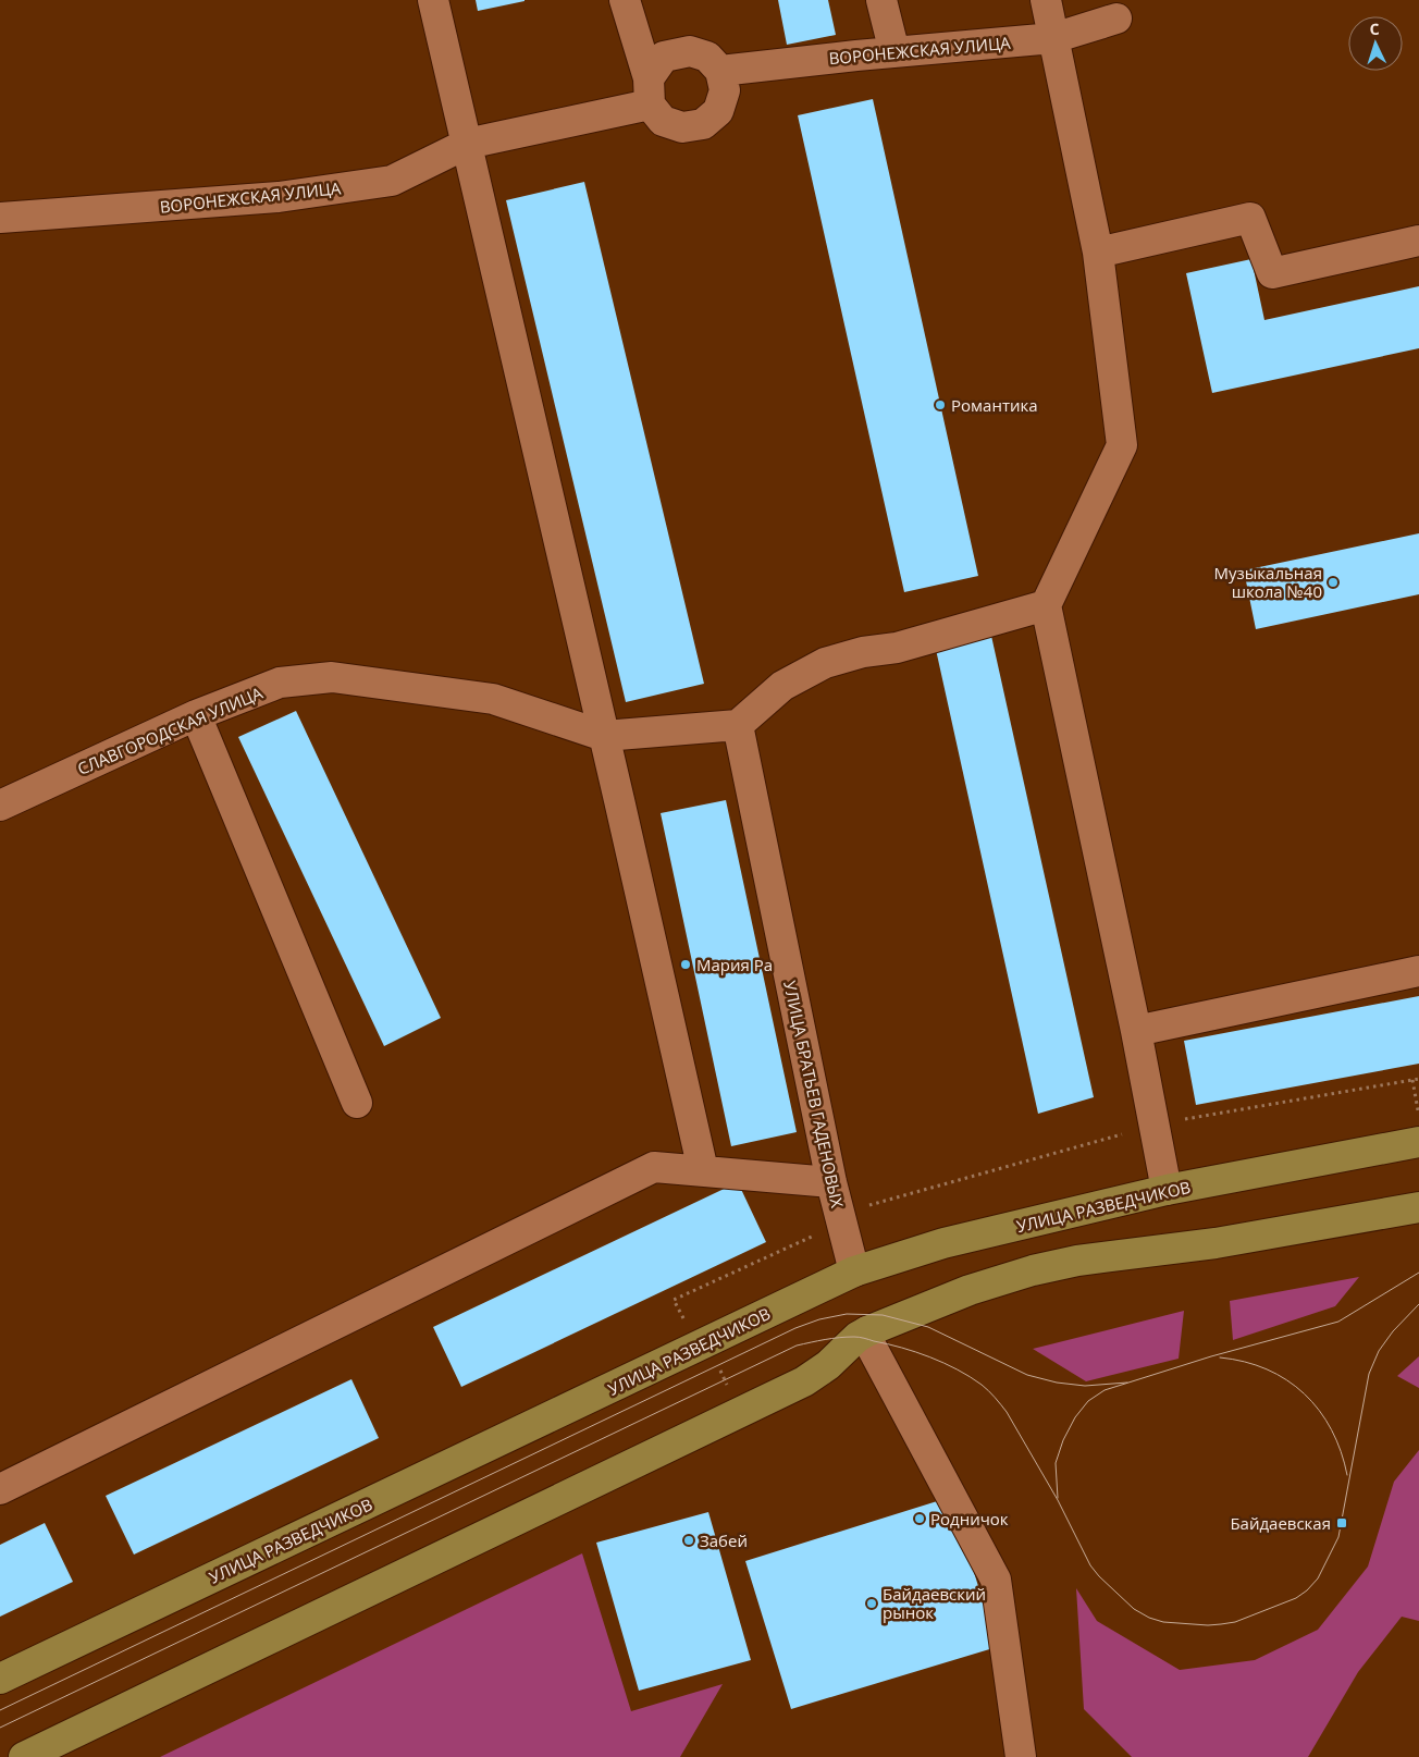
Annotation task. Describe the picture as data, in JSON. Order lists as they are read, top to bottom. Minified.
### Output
{"streets":{"main road":["УЛИЦА РАЗВЕДЧИКОВ"],"street":["ВОРОНЕЖСКАЯ УЛИЦА","СЛАВГОРОДСКАЯ УЛИЦА","УЛИЦА БРАТЬЕВ ГАДЕНОВЫХ"]},"crossings":[["УЛИЦА БРАТЬЕВ ГАДЕНОВЫХ","УЛИЦА РАЗВЕДЧИКОВ"]],"places":{"other":["Романтика","Музыкальная школа №40","Мария Ра","Родничок","Забей","Байдаевский рынок"],"transit":["Байдаевская"]},"north":"top"}
